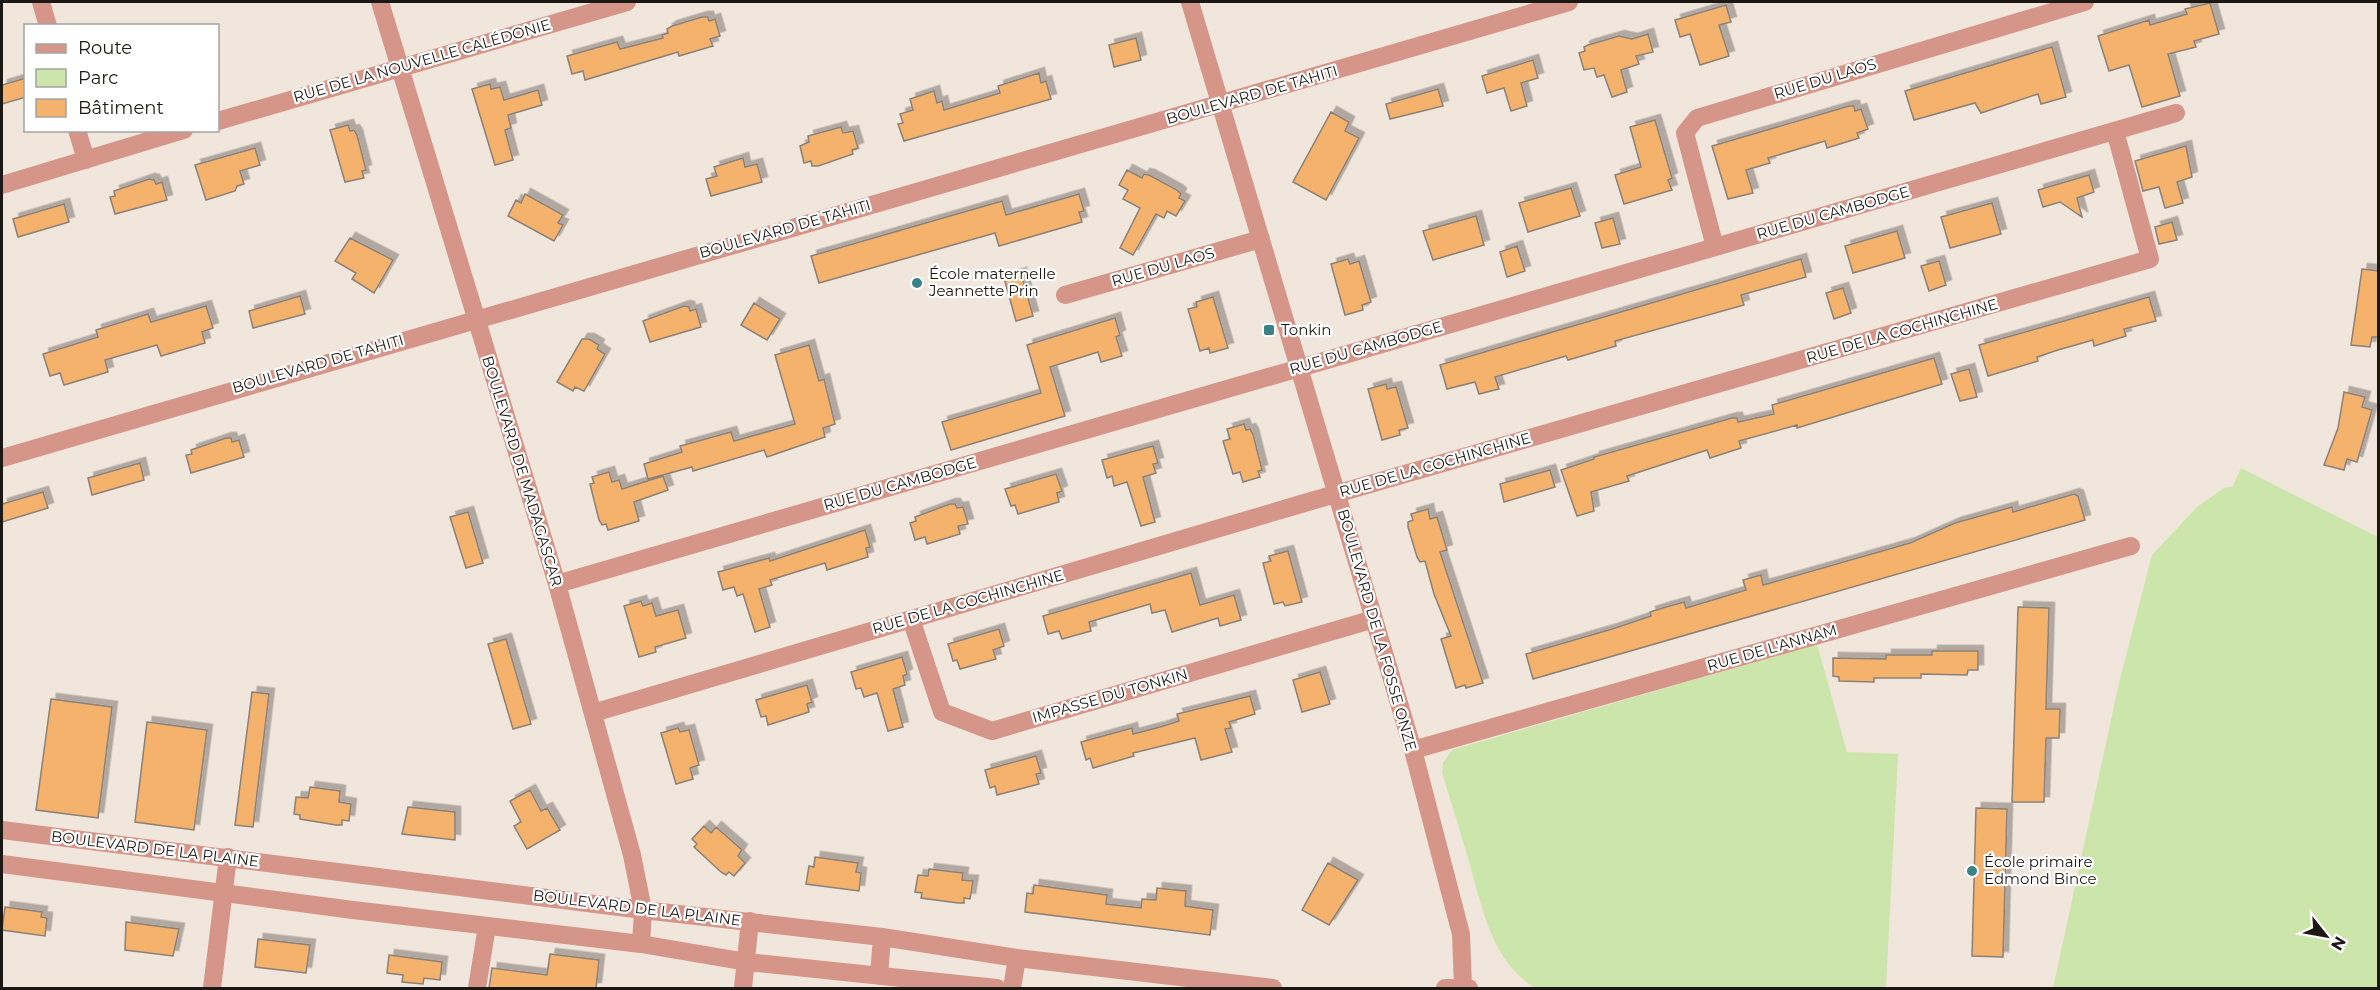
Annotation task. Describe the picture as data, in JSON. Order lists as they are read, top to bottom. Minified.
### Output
{"streets":{"street":["RUE DE LA NOUVELLE CALÉDONIE","RUE DU LAOS","BOULEVARD DE TAHITI","RUE DU CAMBODGE","RUE DE LA COCHINCHINE","BOULEVARD DE MADAGASCAR","BOULEVARD DE LA FOSSE ONZE","RUE DE L'ANNAM","IMPASSE DU TONKIN","BOULEVARD DE LA PLAINE"]},"crossings":[["RUE DE LA NOUVELLE CALÉDONIE","BOULEVARD DE MADAGASCAR"],["RUE DU LAOS","RUE DU CAMBODGE"],["RUE DU LAOS","BOULEVARD DE LA FOSSE ONZE"],["BOULEVARD DE TAHITI","BOULEVARD DE MADAGASCAR"],["BOULEVARD DE TAHITI","BOULEVARD DE LA FOSSE ONZE"],["RUE DU CAMBODGE","RUE DE LA COCHINCHINE"],["RUE DU CAMBODGE","BOULEVARD DE MADAGASCAR"],["RUE DU CAMBODGE","BOULEVARD DE LA FOSSE ONZE"],["RUE DE LA COCHINCHINE","BOULEVARD DE MADAGASCAR"],["RUE DE LA COCHINCHINE","BOULEVARD DE LA FOSSE ONZE"],["RUE DE LA COCHINCHINE","IMPASSE DU TONKIN"],["BOULEVARD DE MADAGASCAR","BOULEVARD DE LA PLAINE"],["BOULEVARD DE LA FOSSE ONZE","RUE DE L'ANNAM"],["BOULEVARD DE LA FOSSE ONZE","IMPASSE DU TONKIN"]],"places":{"other":["École maternelle Jeannette Prin","École primaire Edmond Bince"],"transit":["Tonkin"]},"legend":["Route","Parc","Bâtiment"],"north":"bottom right"}
